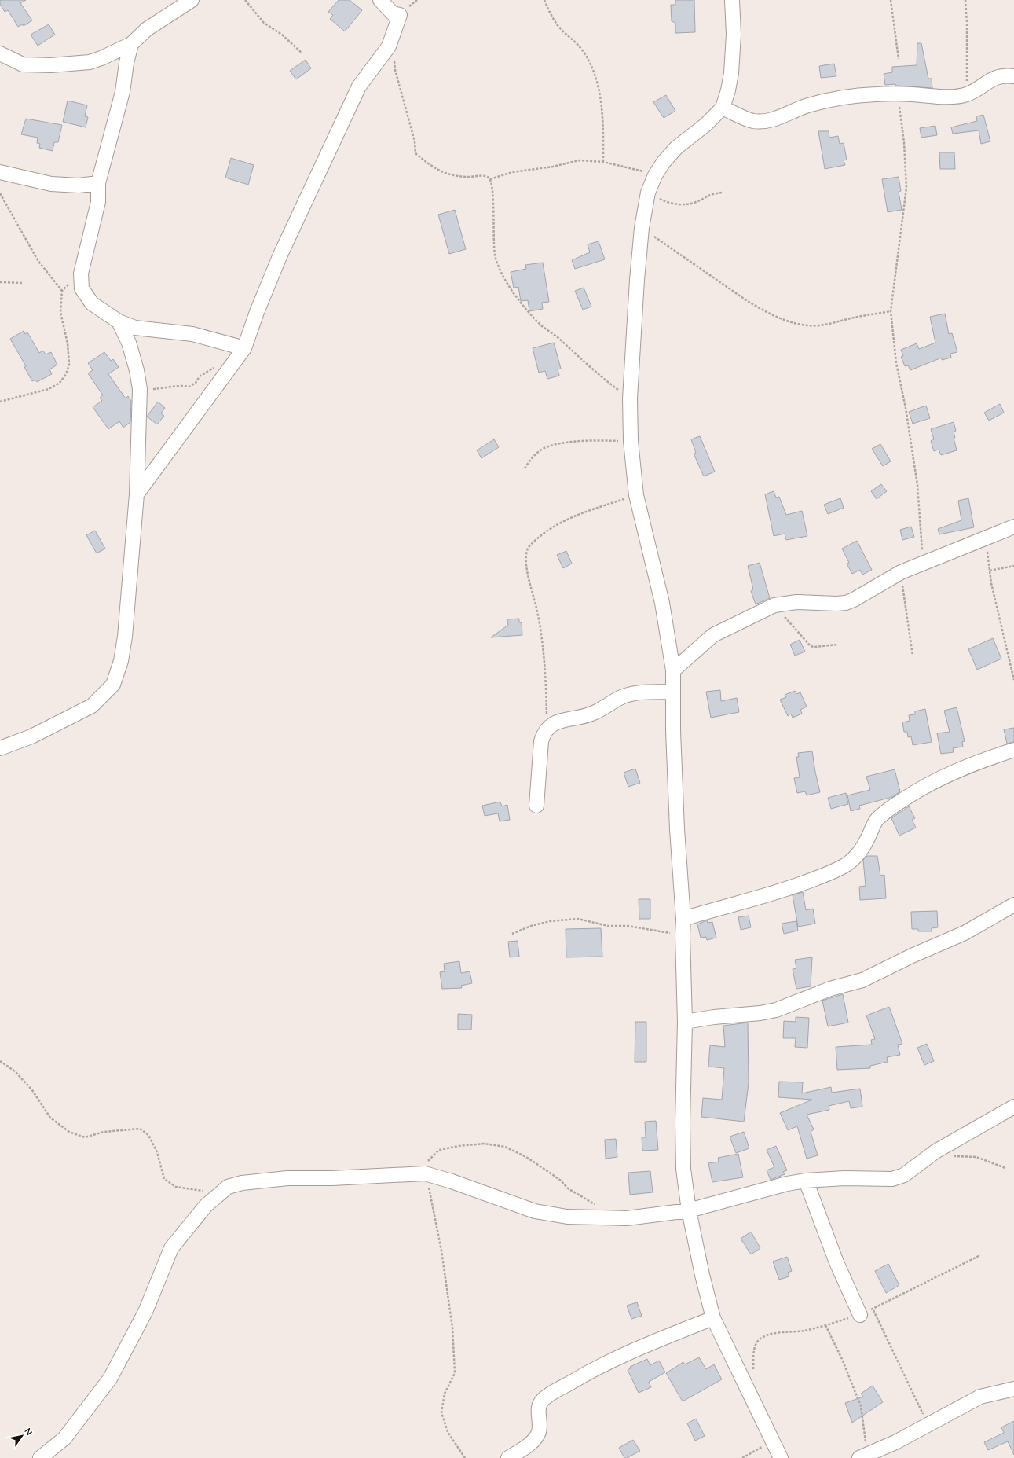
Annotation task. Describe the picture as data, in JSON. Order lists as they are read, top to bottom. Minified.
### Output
{"north":"top right"}
